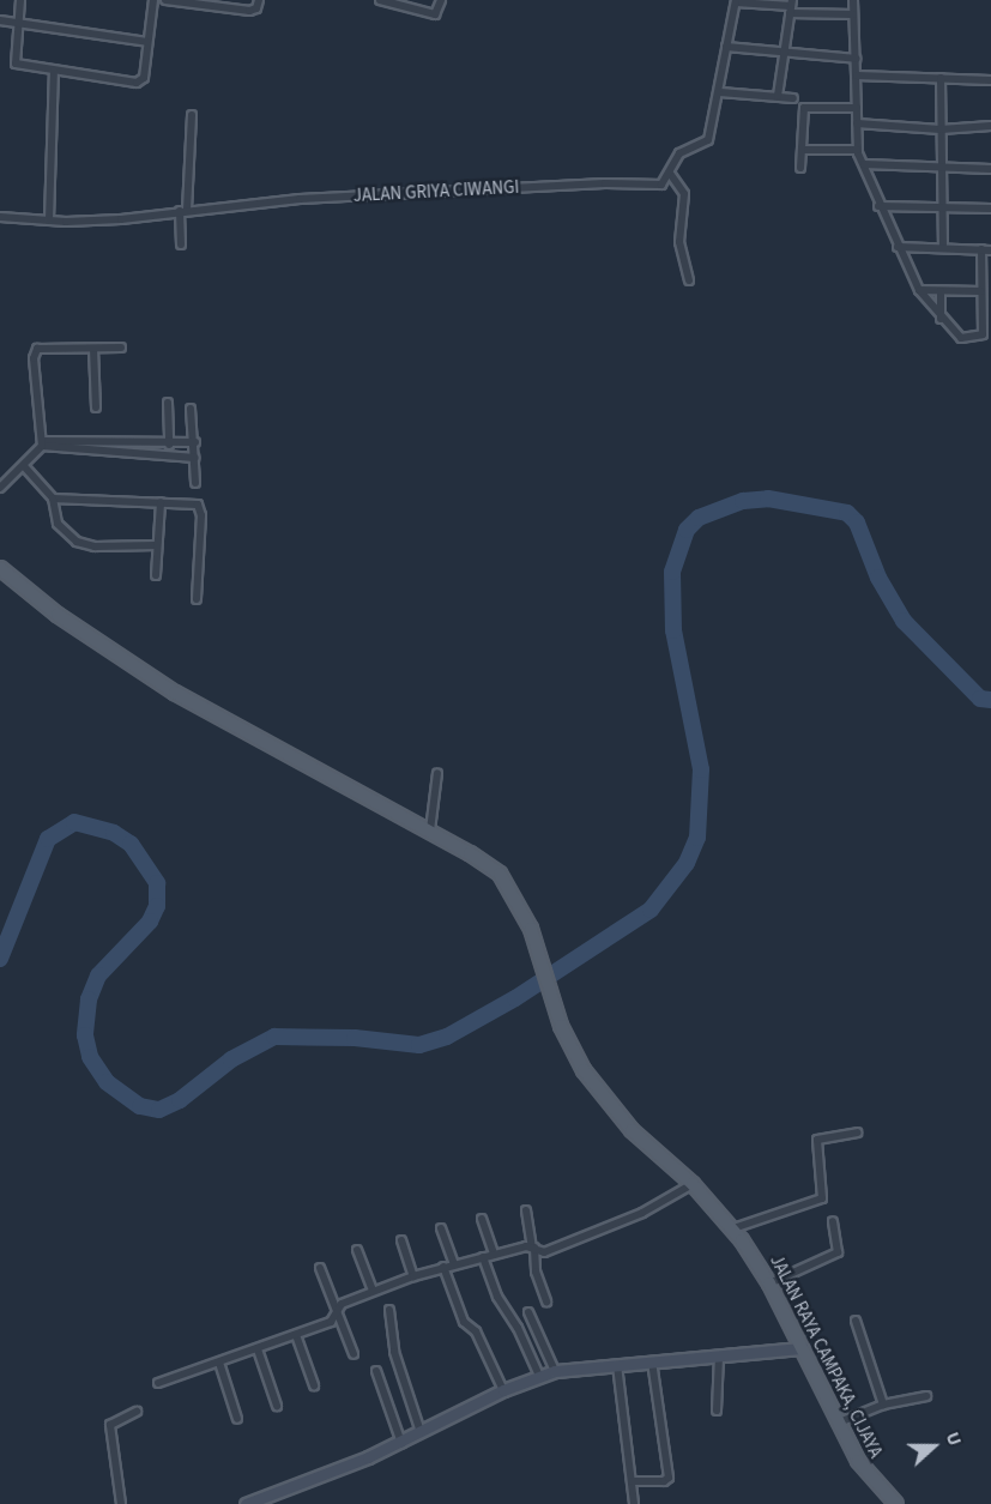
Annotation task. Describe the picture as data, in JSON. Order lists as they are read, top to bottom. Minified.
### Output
{"streets":{"main road":["JALAN RAYA CAMPAKA, CIJAYA"],"street":["JALAN GRIYA CIWANGI"]},"north":"right"}
